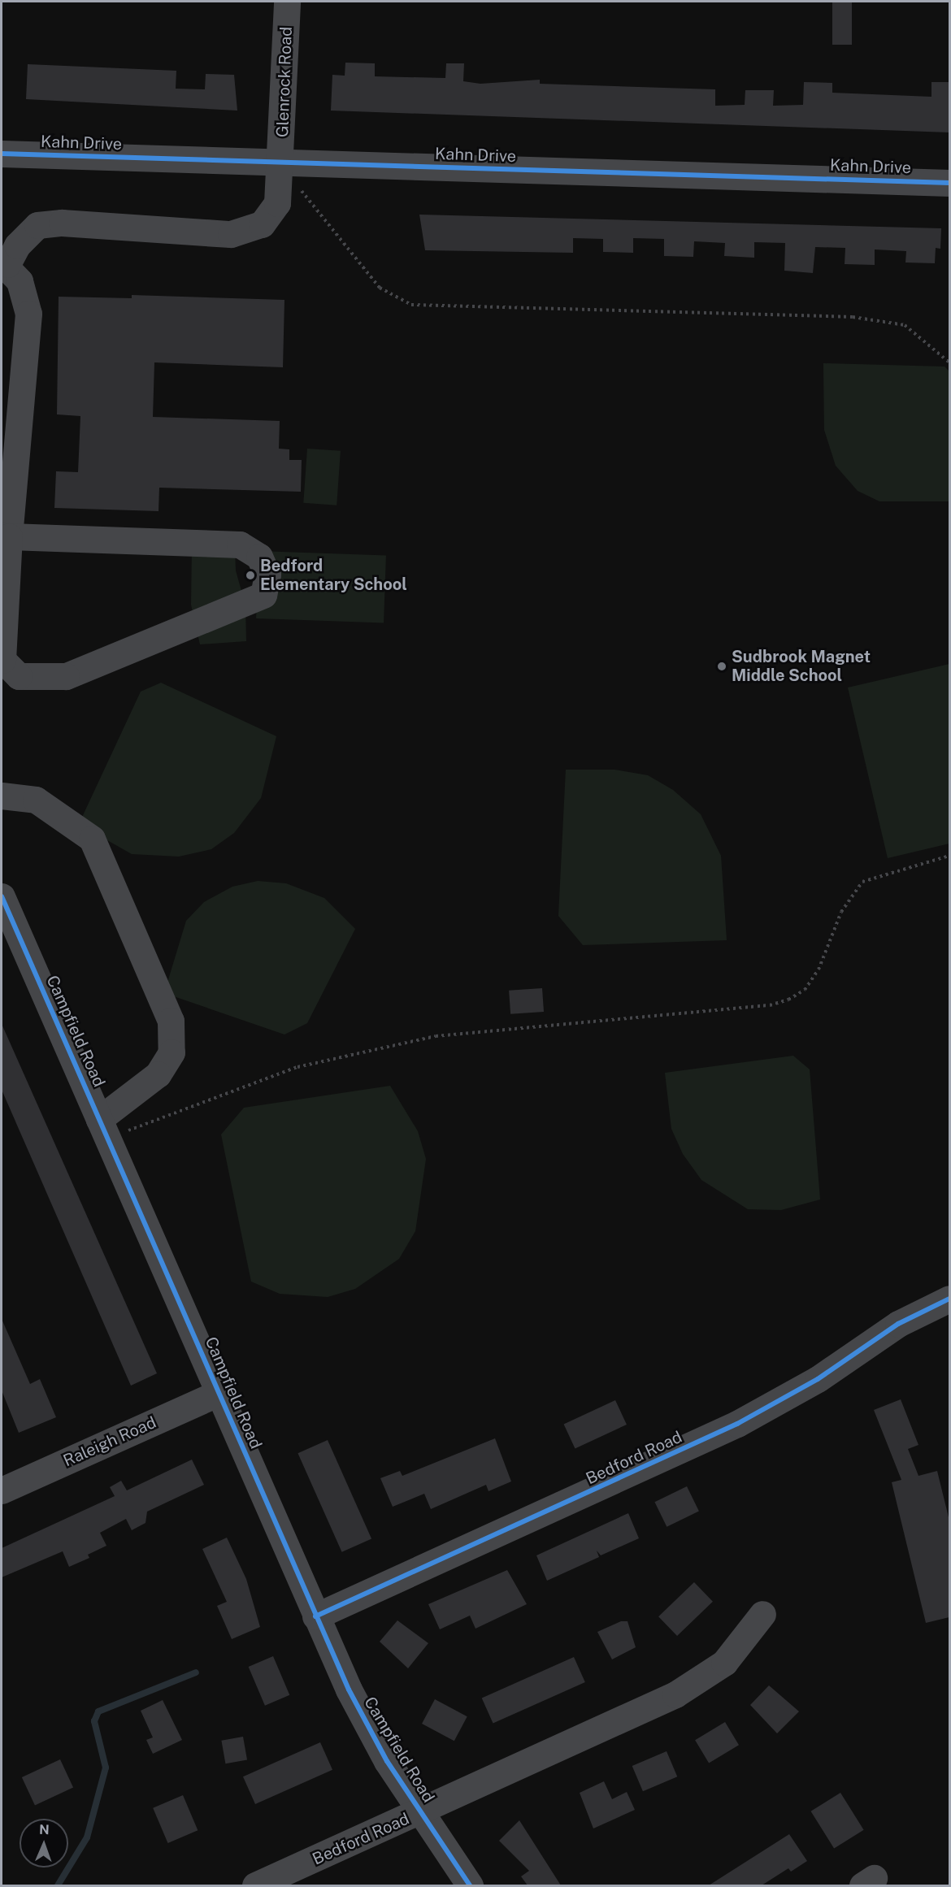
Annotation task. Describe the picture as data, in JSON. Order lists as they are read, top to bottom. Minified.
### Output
{"streets":{"street":["Glenrock Road","Kahn Drive","Campfield Road","Raleigh Road","Bedford Road"]},"crossings":[["Glenrock Road","Kahn Drive"],["Campfield Road","Raleigh Road"],["Campfield Road","Bedford Road"]],"places":["Bedford Elementary School","Sudbrook Magnet Middle School"],"north":"top"}
